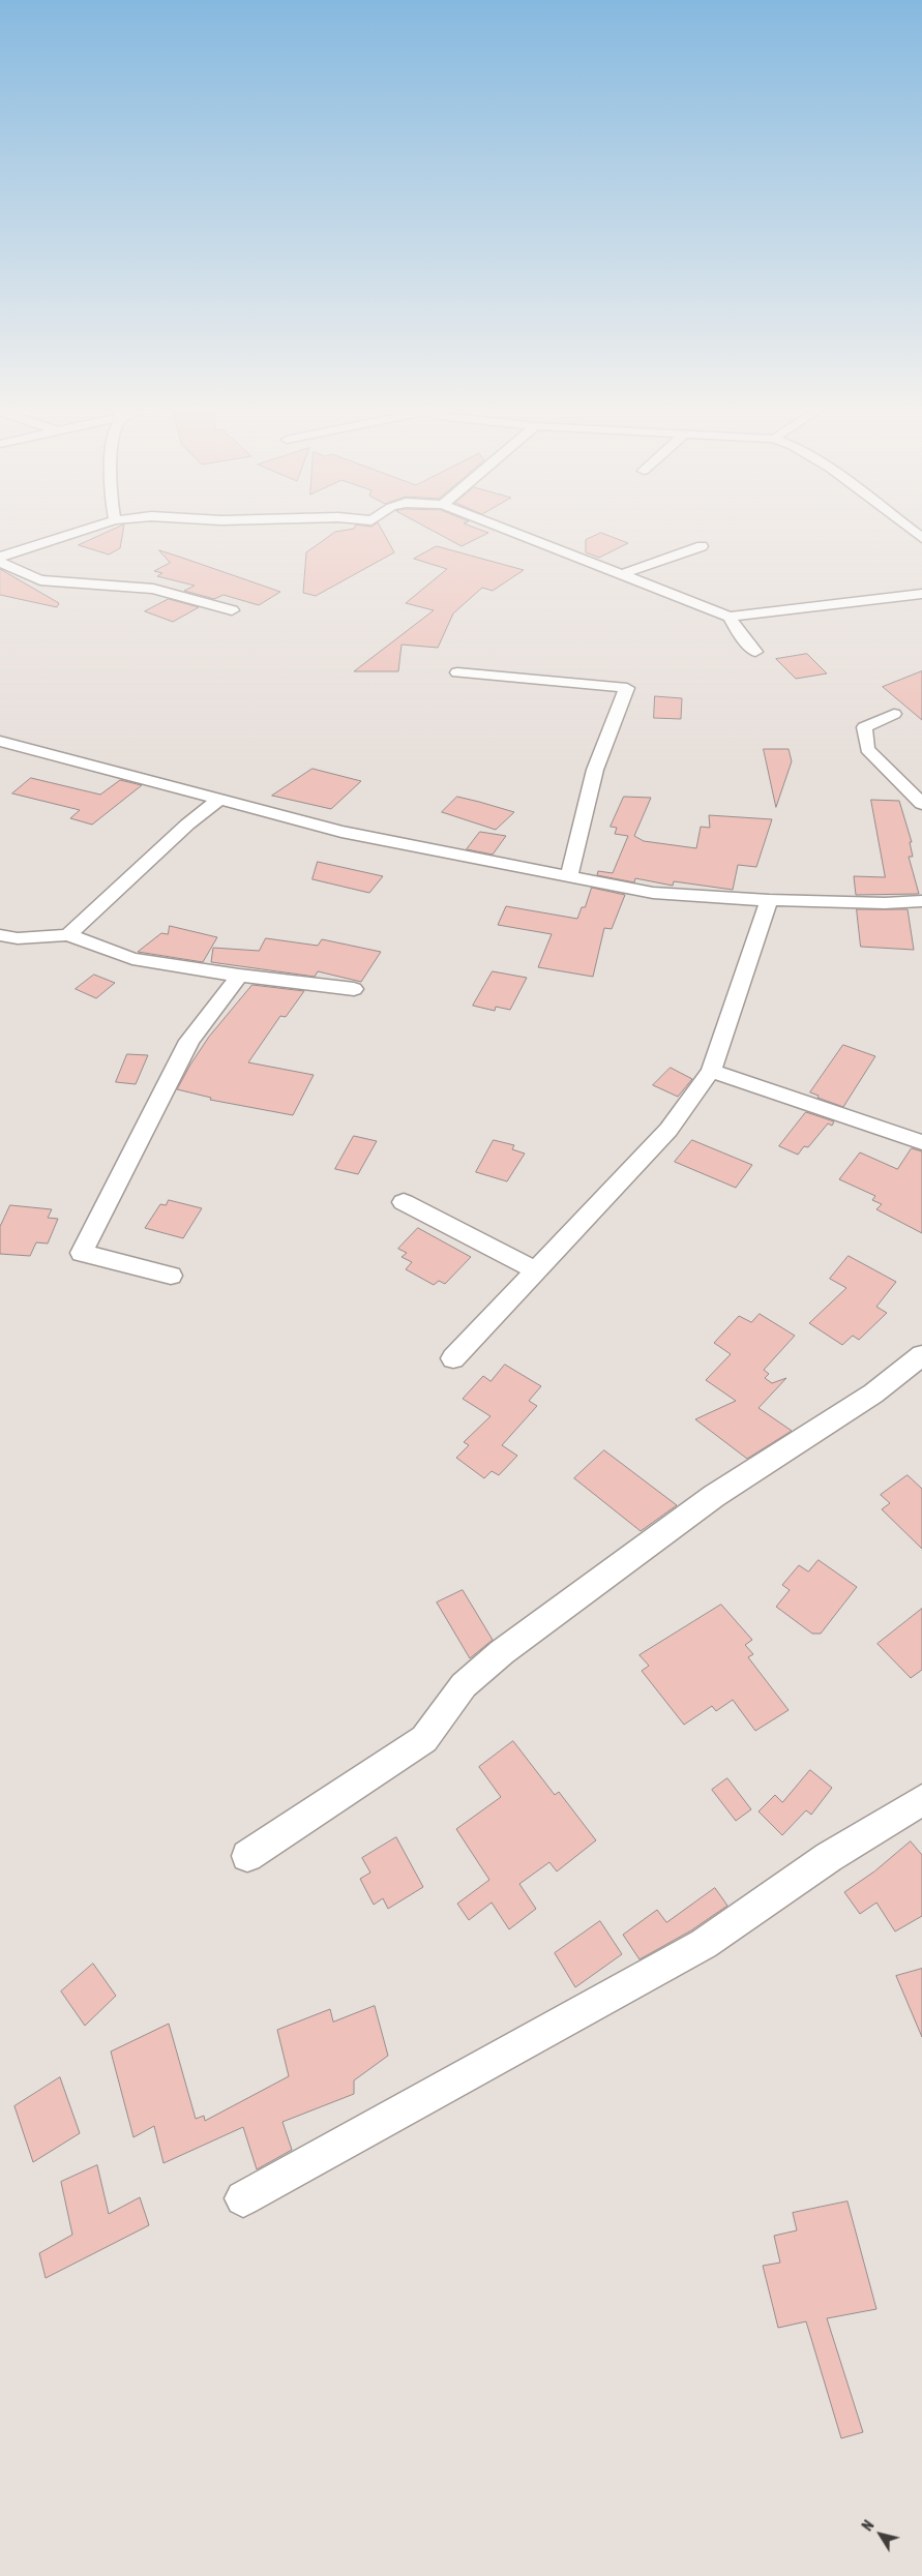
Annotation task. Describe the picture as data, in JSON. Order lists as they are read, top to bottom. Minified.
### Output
{"north":"top left"}
